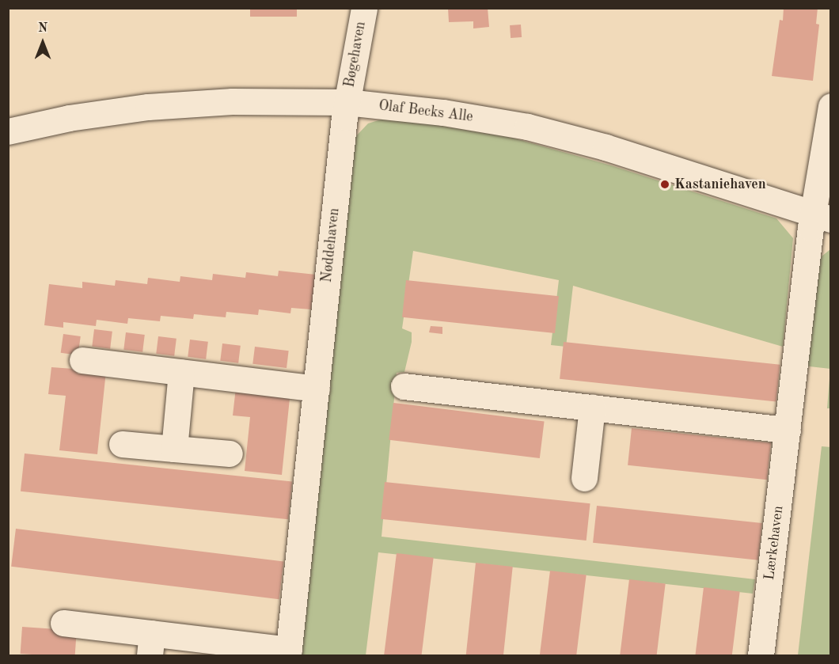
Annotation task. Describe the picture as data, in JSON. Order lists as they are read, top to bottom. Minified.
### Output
{"streets":{"street":["Bøgehaven","Olaf Becks Alle","Nøddehaven","Lærkehaven"]},"crossings":[["Bøgehaven","Olaf Becks Alle"],["Bøgehaven","Nøddehaven"],["Olaf Becks Alle","Nøddehaven"],["Olaf Becks Alle","Lærkehaven"]],"places":["Kastaniehaven"],"north":"top"}
